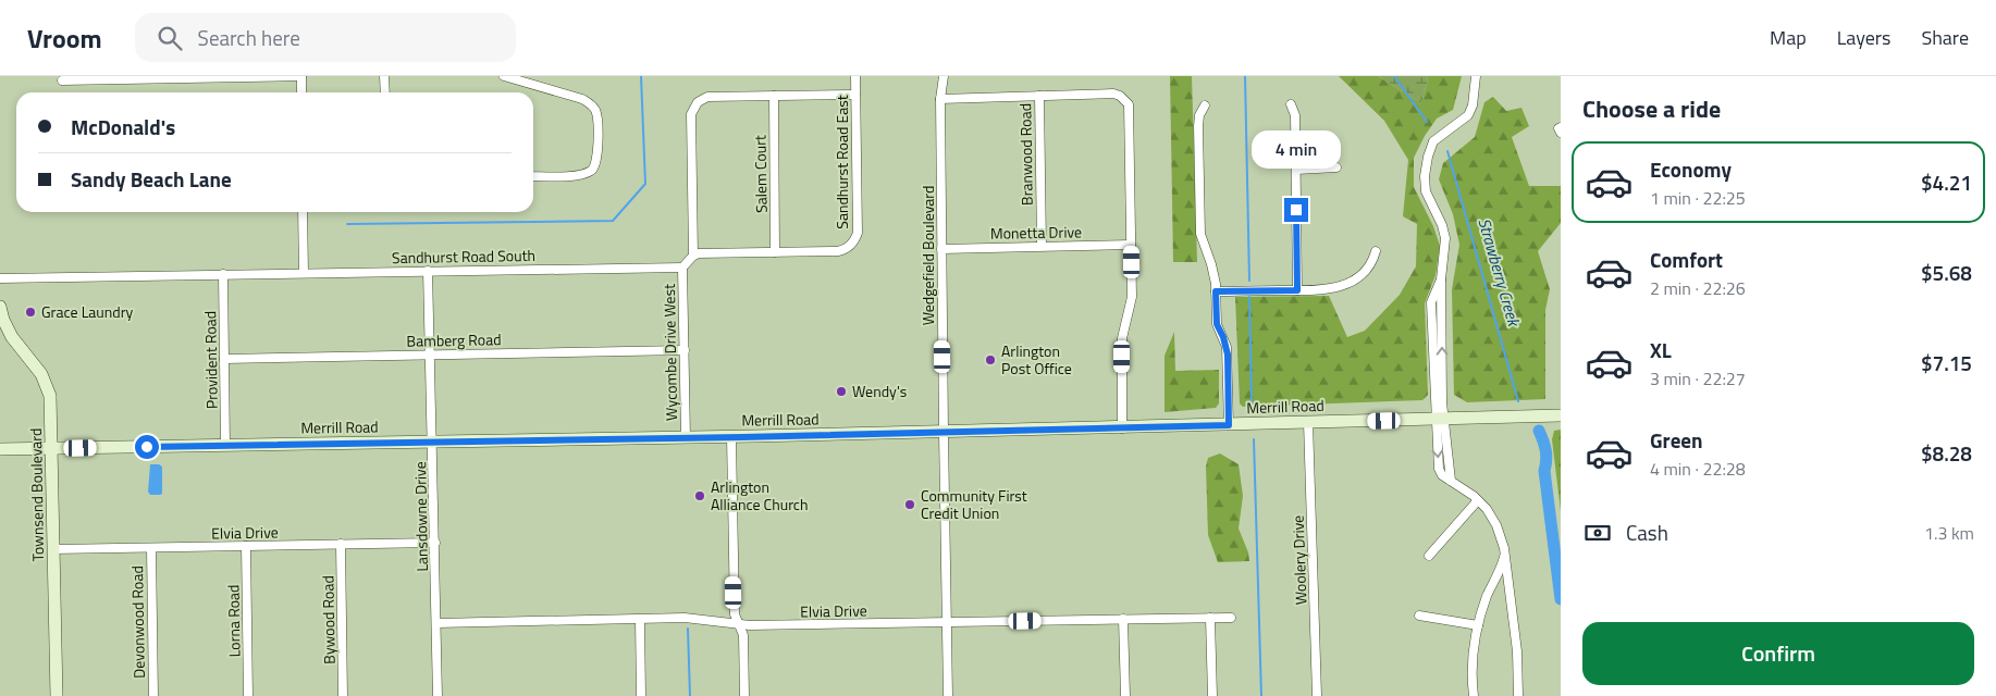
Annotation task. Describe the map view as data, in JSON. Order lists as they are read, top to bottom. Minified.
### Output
{"streets":{"main road":["Merrill Road","Townsend Boulevard"],"street":["Branwood Road","Sandhurst Road East","Salem Court","Monetta Drive","Wedgefield Boulevard","Sandhurst Road South","Bamberg Road","Wycombe Drive West","Provident Road","Lansdowne Drive","Elvia Drive","Woolery Drive","Bywood Road","Lorna Road","Devonwood Road"]},"crossings":[["Branwood Road","Monetta Drive"],["Sandhurst Road East","Salem Court"],["Monetta Drive","Wedgefield Boulevard"],["Wedgefield Boulevard","Merrill Road"],["Wedgefield Boulevard","Elvia Drive"],["Sandhurst Road South","Wycombe Drive West"],["Sandhurst Road South","Provident Road"],["Sandhurst Road South","Lansdowne Drive"],["Bamberg Road","Wycombe Drive West"],["Bamberg Road","Provident Road"],["Bamberg Road","Lansdowne Drive"],["Wycombe Drive West","Merrill Road"],["Provident Road","Merrill Road"],["Merrill Road","Townsend Boulevard"],["Merrill Road","Lansdowne Drive"],["Merrill Road","Woolery Drive"],["Townsend Boulevard","Elvia Drive"],["Lansdowne Drive","Elvia Drive"],["Elvia Drive","Bywood Road"],["Elvia Drive","Lorna Road"],["Elvia Drive","Devonwood Road"]],"water":["Strawberry Creek"],"places":["Grace Laundry","Arlington Post Office","Wendy's","Arlington Alliance Church","Community First Credit Union"],"page":{"header":"Vroom","search":"Search here","nav":["Map","Layers","Share"],"heading":"Choose a ride","banner":["McDonald's","Sandy Beach Lane"],"bubble":"4 min","list":[{"name":"Economy","note":"1 min · 22:25","value":"$4.21"},{"name":"Comfort","note":"2 min · 22:26","value":"$5.68"},{"name":"XL","note":"3 min · 22:27","value":"$7.15"},{"name":"Green","note":"4 min · 22:28","value":"$8.28"}],"pay":["Cash","1.3 km"],"buttons":"Confirm"}}
